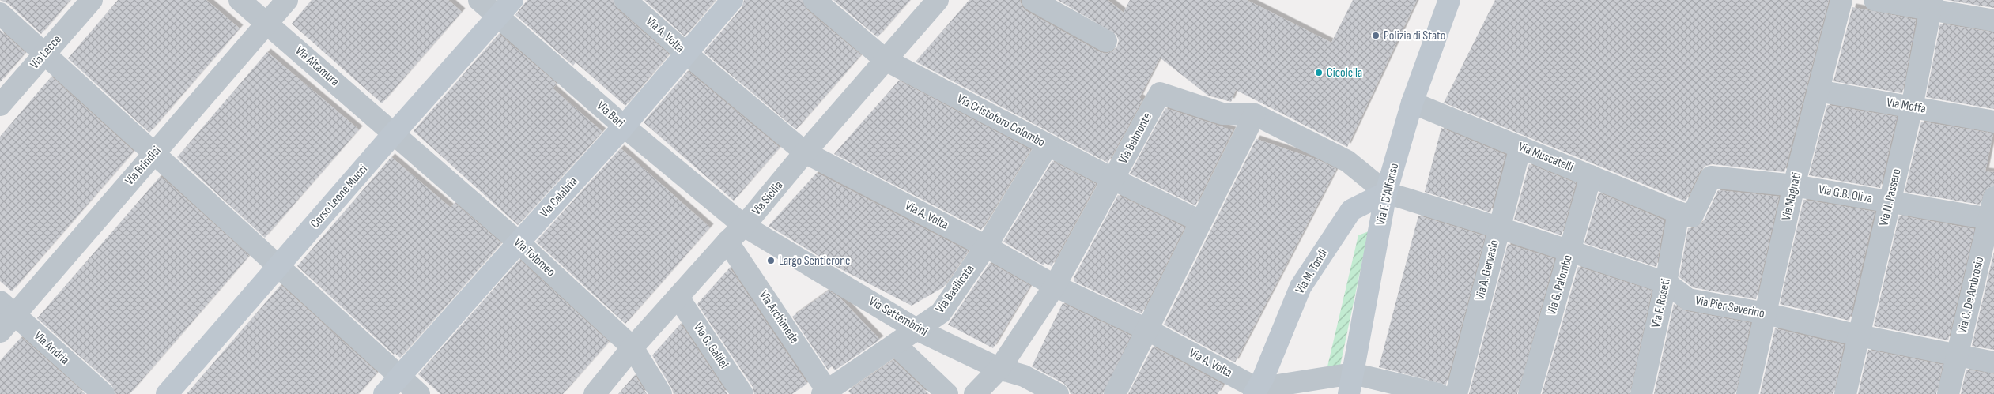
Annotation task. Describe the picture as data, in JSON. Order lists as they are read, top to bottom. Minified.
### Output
{"streets":{"street":["Via A. Volta","Via Lecce","Via Altamura","Via Moffa","Via Bari","Via Cristoforo Colombo","Via Belmonte","Via Muscatelli","Via Brindisi","Via F. D'Alfonso","Via G.B. Oliva","Corso Leone Mucci","Via Magnati","Via Calabria","Via N. Passero","Via Sicilia","Via Tolomeo","Via A. Gervasio","Via M. Tondi","Via G. Palombo","Via Basilicata","Via C. De Ambrosio","Via F. Roseti","Via Pier Severino","Via Settembrini","Via Archimede","Via G. Galilei","Via Andria"]},"crossings":[["Via A. Volta","Via Belmonte"],["Via A. Volta","Via Calabria"],["Via A. Volta","Via Sicilia"],["Via A. Volta","Via M. Tondi"],["Via A. Volta","Via Basilicata"],["Via Altamura","Via Brindisi"],["Via Altamura","Corso Leone Mucci"],["Via Altamura","Via Tolomeo"],["Via Moffa","Via Magnati"],["Via Moffa","Via N. Passero"],["Via Bari","Corso Leone Mucci"],["Via Bari","Via Calabria"],["Via Bari","Via Sicilia"],["Via Bari","Via Settembrini"],["Via Cristoforo Colombo","Via Belmonte"],["Via Cristoforo Colombo","Via Sicilia"],["Via Cristoforo Colombo","Via Basilicata"],["Via Belmonte","Via F. D'Alfonso"],["Via Belmonte","Via M. Tondi"],["Via Belmonte","Via Pier Severino"],["Via Belmonte","Via Settembrini"],["Via Muscatelli","Via F. D'Alfonso"],["Via Muscatelli","Via G.B. Oliva"],["Via Muscatelli","Via A. Gervasio"],["Via Muscatelli","Via G. Palombo"],["Via Muscatelli","Via F. Roseti"],["Via Brindisi","Via Andria"],["Via F. D'Alfonso","Via M. Tondi"],["Via F. D'Alfonso","Via Pier Severino"],["Via G.B. Oliva","Via Magnati"],["Via G.B. Oliva","Via N. Passero"],["Via G.B. Oliva","Via C. De Ambrosio"],["Via G.B. Oliva","Via F. Roseti"],["Corso Leone Mucci","Via Tolomeo"],["Via Magnati","Via Pier Severino"],["Via Calabria","Via Tolomeo"],["Via N. Passero","Via Pier Severino"],["Via Sicilia","Via Tolomeo"],["Via Sicilia","Via Settembrini"],["Via Sicilia","Via Archimede"],["Via Sicilia","Via G. Galilei"],["Via A. Gervasio","Via Pier Severino"],["Via M. Tondi","Via Pier Severino"],["Via G. Palombo","Via Pier Severino"],["Via Basilicata","Via Settembrini"],["Via Basilicata","Via Archimede"],["Via C. De Ambrosio","Via Pier Severino"],["Via F. Roseti","Via Pier Severino"]],"places":["Polizia di Stato","Cicolella","Largo Sentierone"]}
